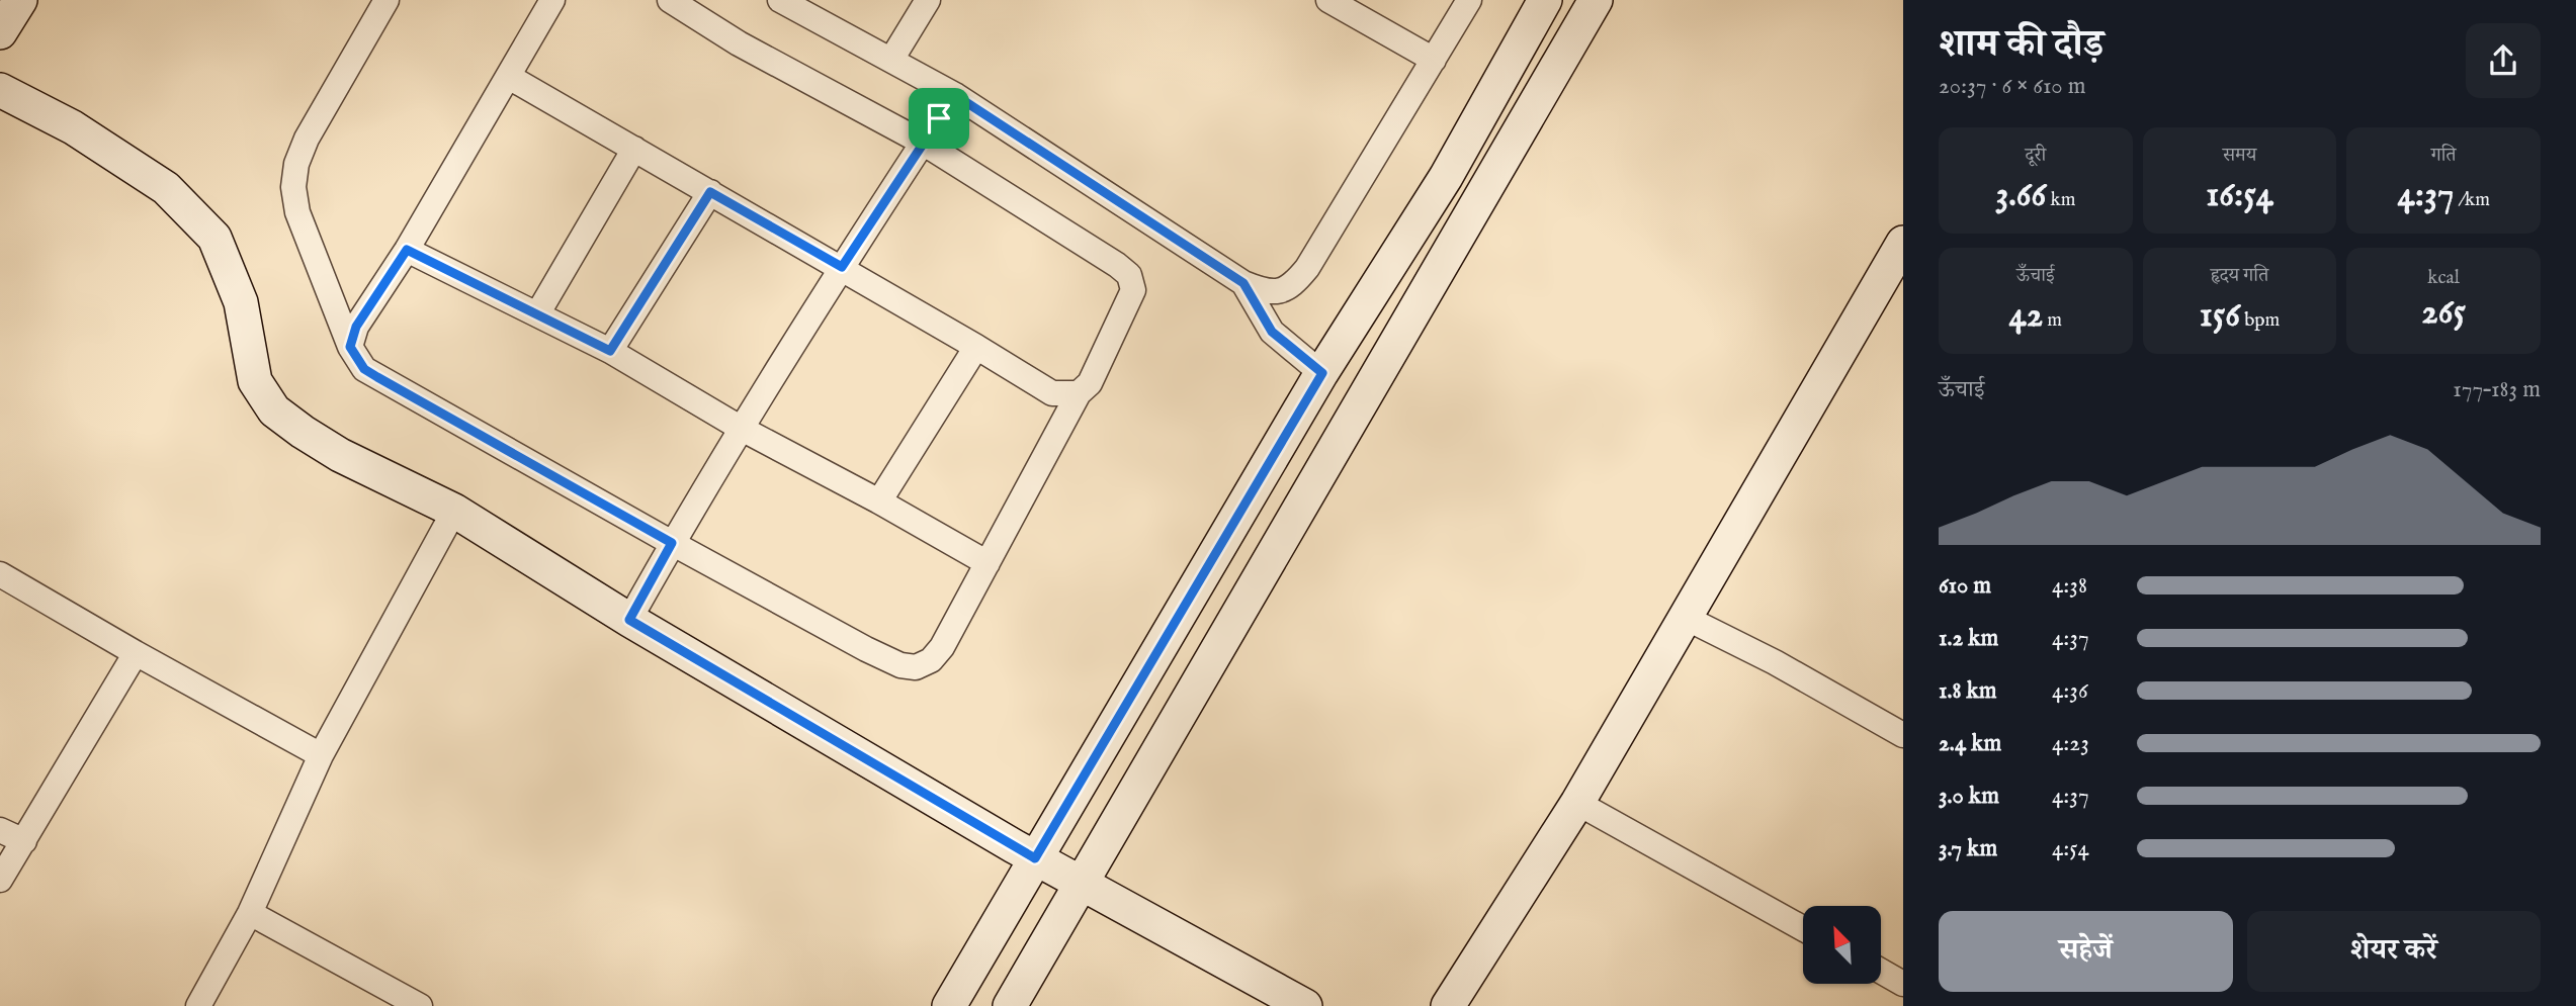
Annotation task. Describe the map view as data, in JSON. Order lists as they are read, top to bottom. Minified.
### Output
{"north":"top left","page":{"heading":["शाम की दौड़","20:37 · 6 × 610 m"],"stats":[["दूरी","3.66 km"],["समय","16:54"],["गति","4:37 /km"],["ऊँचाई","42 m"],["हृदय गति","156 bpm"],["kcal","265"]],"chart":["ऊँचाई","177–183 m"],"list":[{"name":"610 m","note":"4:38"},{"name":"1.2 km","note":"4:37"},{"name":"1.8 km","note":"4:36"},{"name":"2.4 km","note":"4:23"},{"name":"3.0 km","note":"4:37"},{"name":"3.7 km","note":"4:54"}],"buttons":["सहेजें","शेयर करें"]}}
